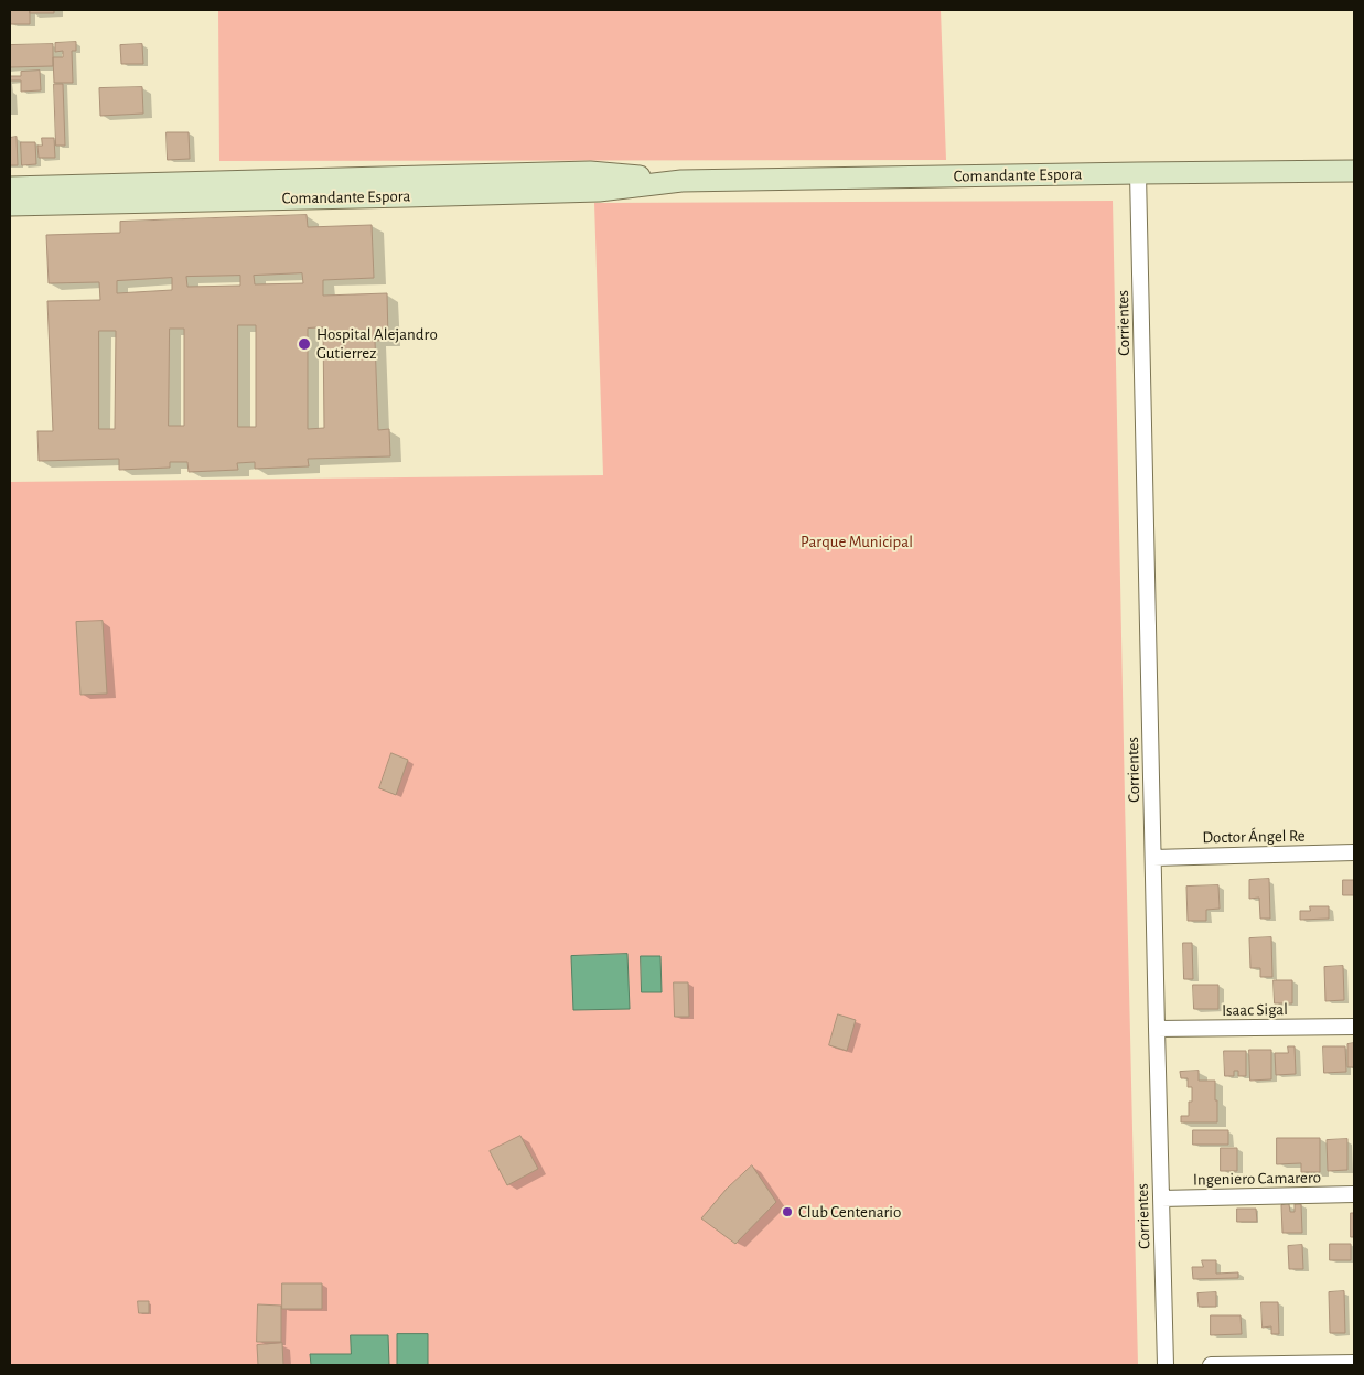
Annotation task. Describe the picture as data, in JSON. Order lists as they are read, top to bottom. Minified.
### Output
{"streets":{"street":["Comandante Espora","Corrientes","Doctor Ángel Re","Isaac Sigal","Ingeniero Camarero"]},"crossings":[["Comandante Espora","Corrientes"],["Corrientes","Doctor Ángel Re"],["Corrientes","Isaac Sigal"],["Corrientes","Ingeniero Camarero"]],"parks":["Parque Municipal"],"places":["Hospital Alejandro Gutierrez","Club Centenario"]}
